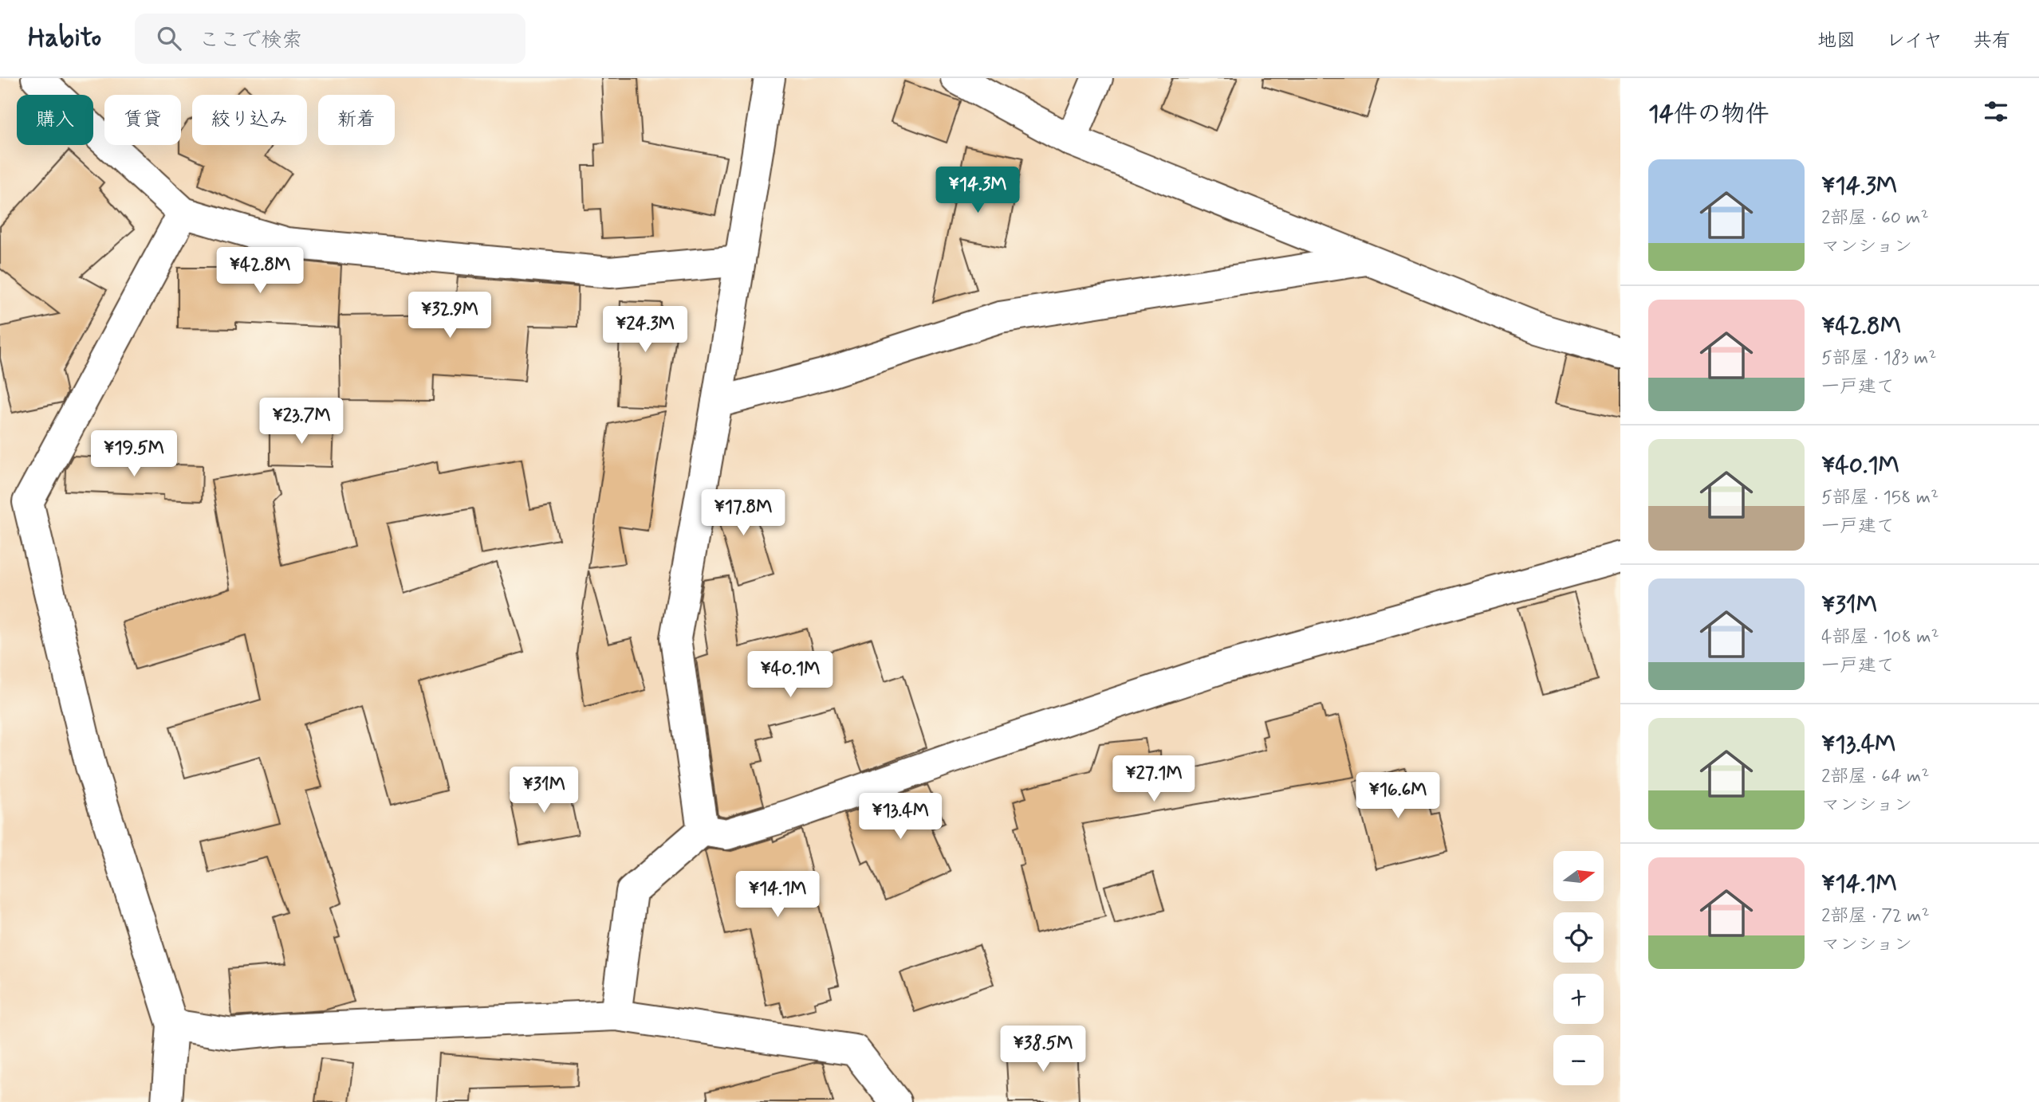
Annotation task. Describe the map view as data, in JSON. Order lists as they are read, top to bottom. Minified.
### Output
{"north":"right","page":{"header":"Habito","search":"ここで検索","nav":["地図","レイヤ","共有"],"heading":"14件の物件","chip":["購入","賃貸","絞り込み","新着"],"list":[{"name":"¥14.3M","note":"2部屋 · 60 m² · マンション"},{"name":"¥42.8M","note":"5部屋 · 183 m² · 一戸建て"},{"name":"¥40.1M","note":"5部屋 · 158 m² · 一戸建て"},{"name":"¥31M","note":"4部屋 · 108 m² · 一戸建て"},{"name":"¥13.4M","note":"2部屋 · 64 m² · マンション"},{"name":"¥14.1M","note":"2部屋 · 72 m² · マンション"}],"price":["¥14.3M","¥42.8M","¥32.9M","¥24.3M","¥23.7M","¥19.5M","¥17.8M","¥40.1M","¥27.1M","¥31M","¥16.6M","¥13.4M","¥14.1M","¥38.5M"],"map_buttons":["+","−"]}}
